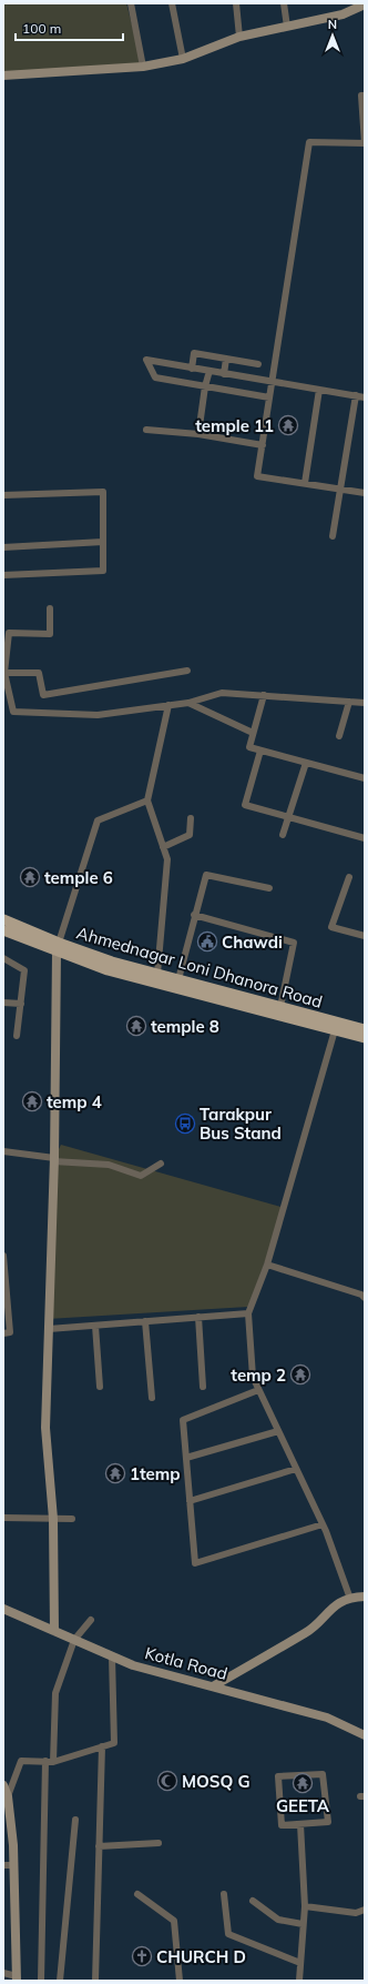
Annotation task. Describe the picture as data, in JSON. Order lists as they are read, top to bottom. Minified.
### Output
{"streets":{"main road":["Ahmednagar Loni Dhanora Road"],"street":["Kotla Road"]},"places":{"temple":["temple 11","temple 6","temple 8","temp 4","temp 2","1temp","GEETA"],"public building":["Chawdi"],"bus stop":["Tarakpur Bus Stand"],"mosque":["MOSQ G"],"church":["CHURCH D"]},"scale_bar":"100 m","north":"top"}
